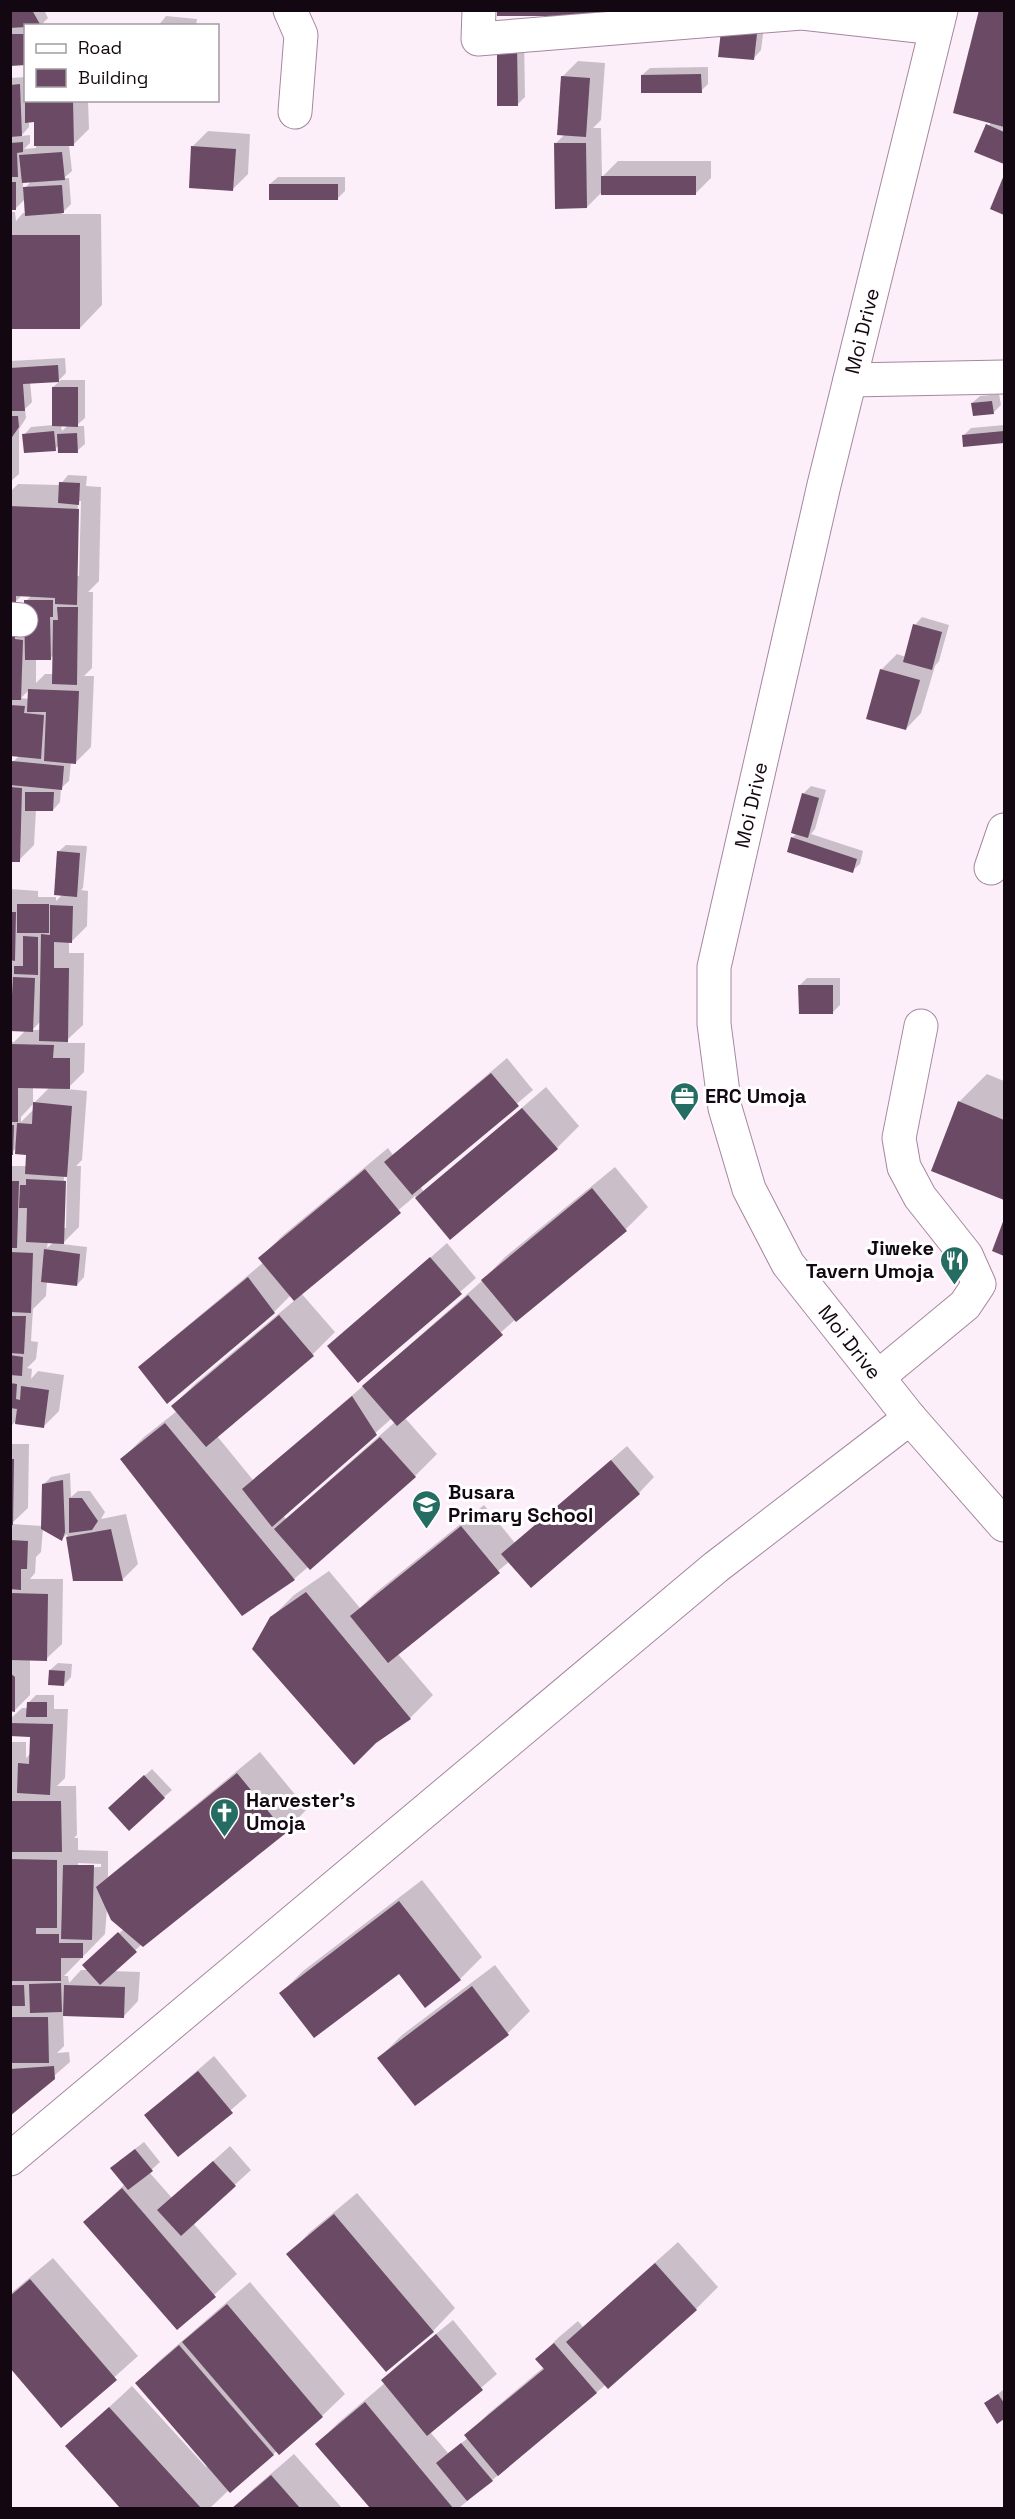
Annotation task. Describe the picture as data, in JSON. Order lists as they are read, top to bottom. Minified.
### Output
{"streets":{"street":["Moi Drive"]},"places":{"office":["ERC Umoja"],"restaurant":["Jiweke Tavern Umoja"],"school or university":["Busara Primary School"],"church":["Harvester's Umoja"]},"legend":["Road","Building"]}
